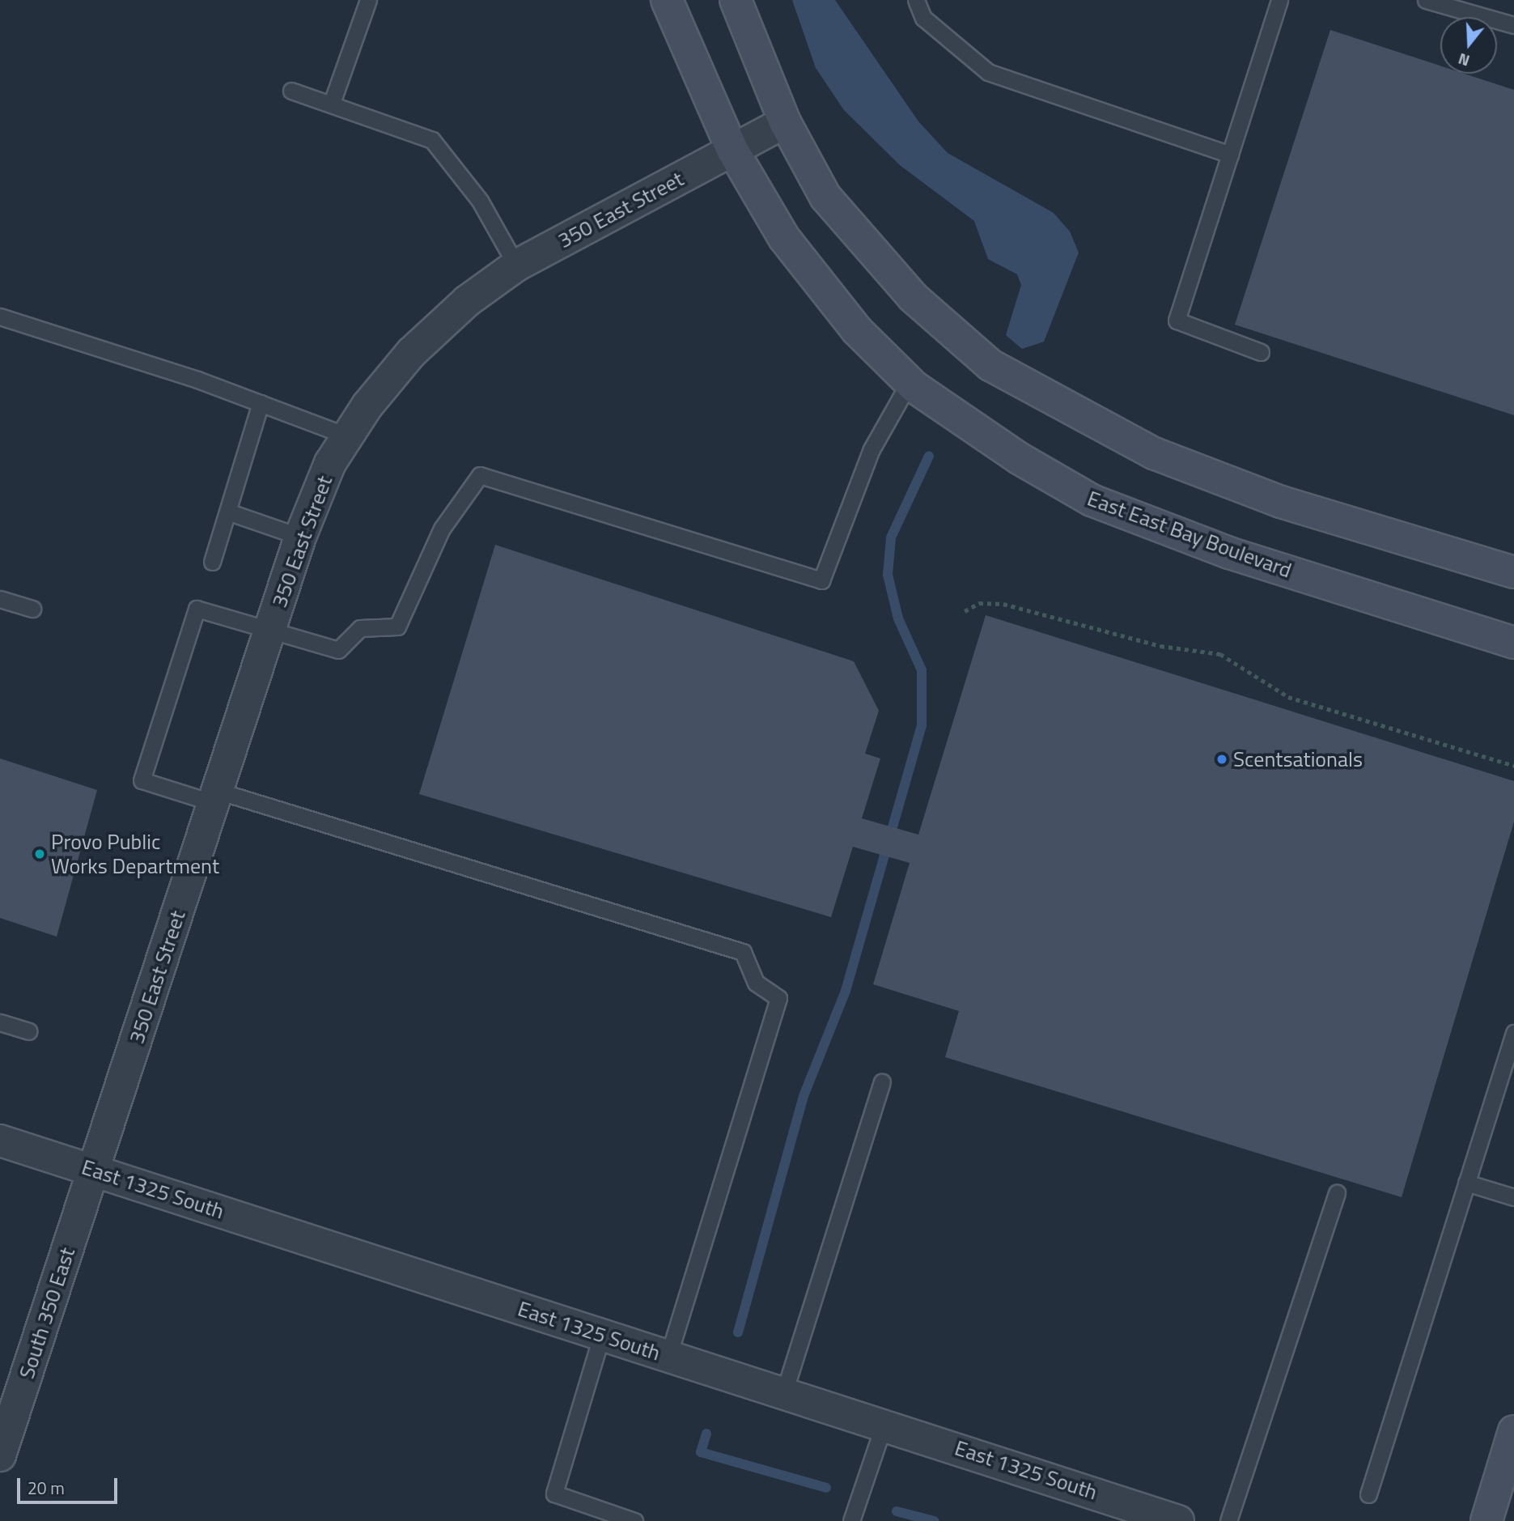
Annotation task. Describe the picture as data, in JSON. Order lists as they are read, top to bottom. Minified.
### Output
{"streets":{"street":["350 East Street","East East Bay Boulevard","East 1325 South","South 350 East"]},"crossings":[["350 East Street","East East Bay Boulevard"],["350 East Street","East 1325 South"],["350 East Street","South 350 East"],["East 1325 South","South 350 East"]],"places":["Scentsationals","Provo Public Works Department"],"scale_bar":"20 m","north":"bottom"}
